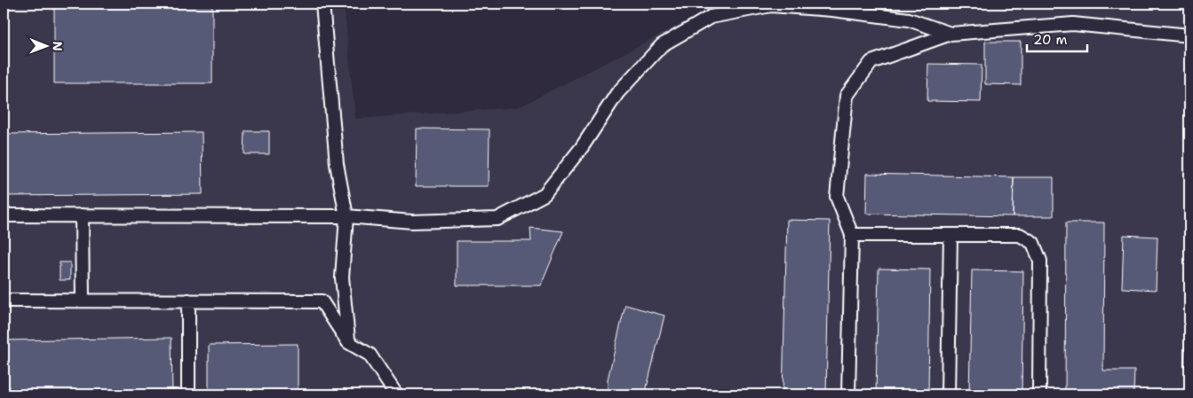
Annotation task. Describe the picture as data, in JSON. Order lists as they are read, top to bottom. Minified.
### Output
{"scale_bar":"20 m","north":"right"}
